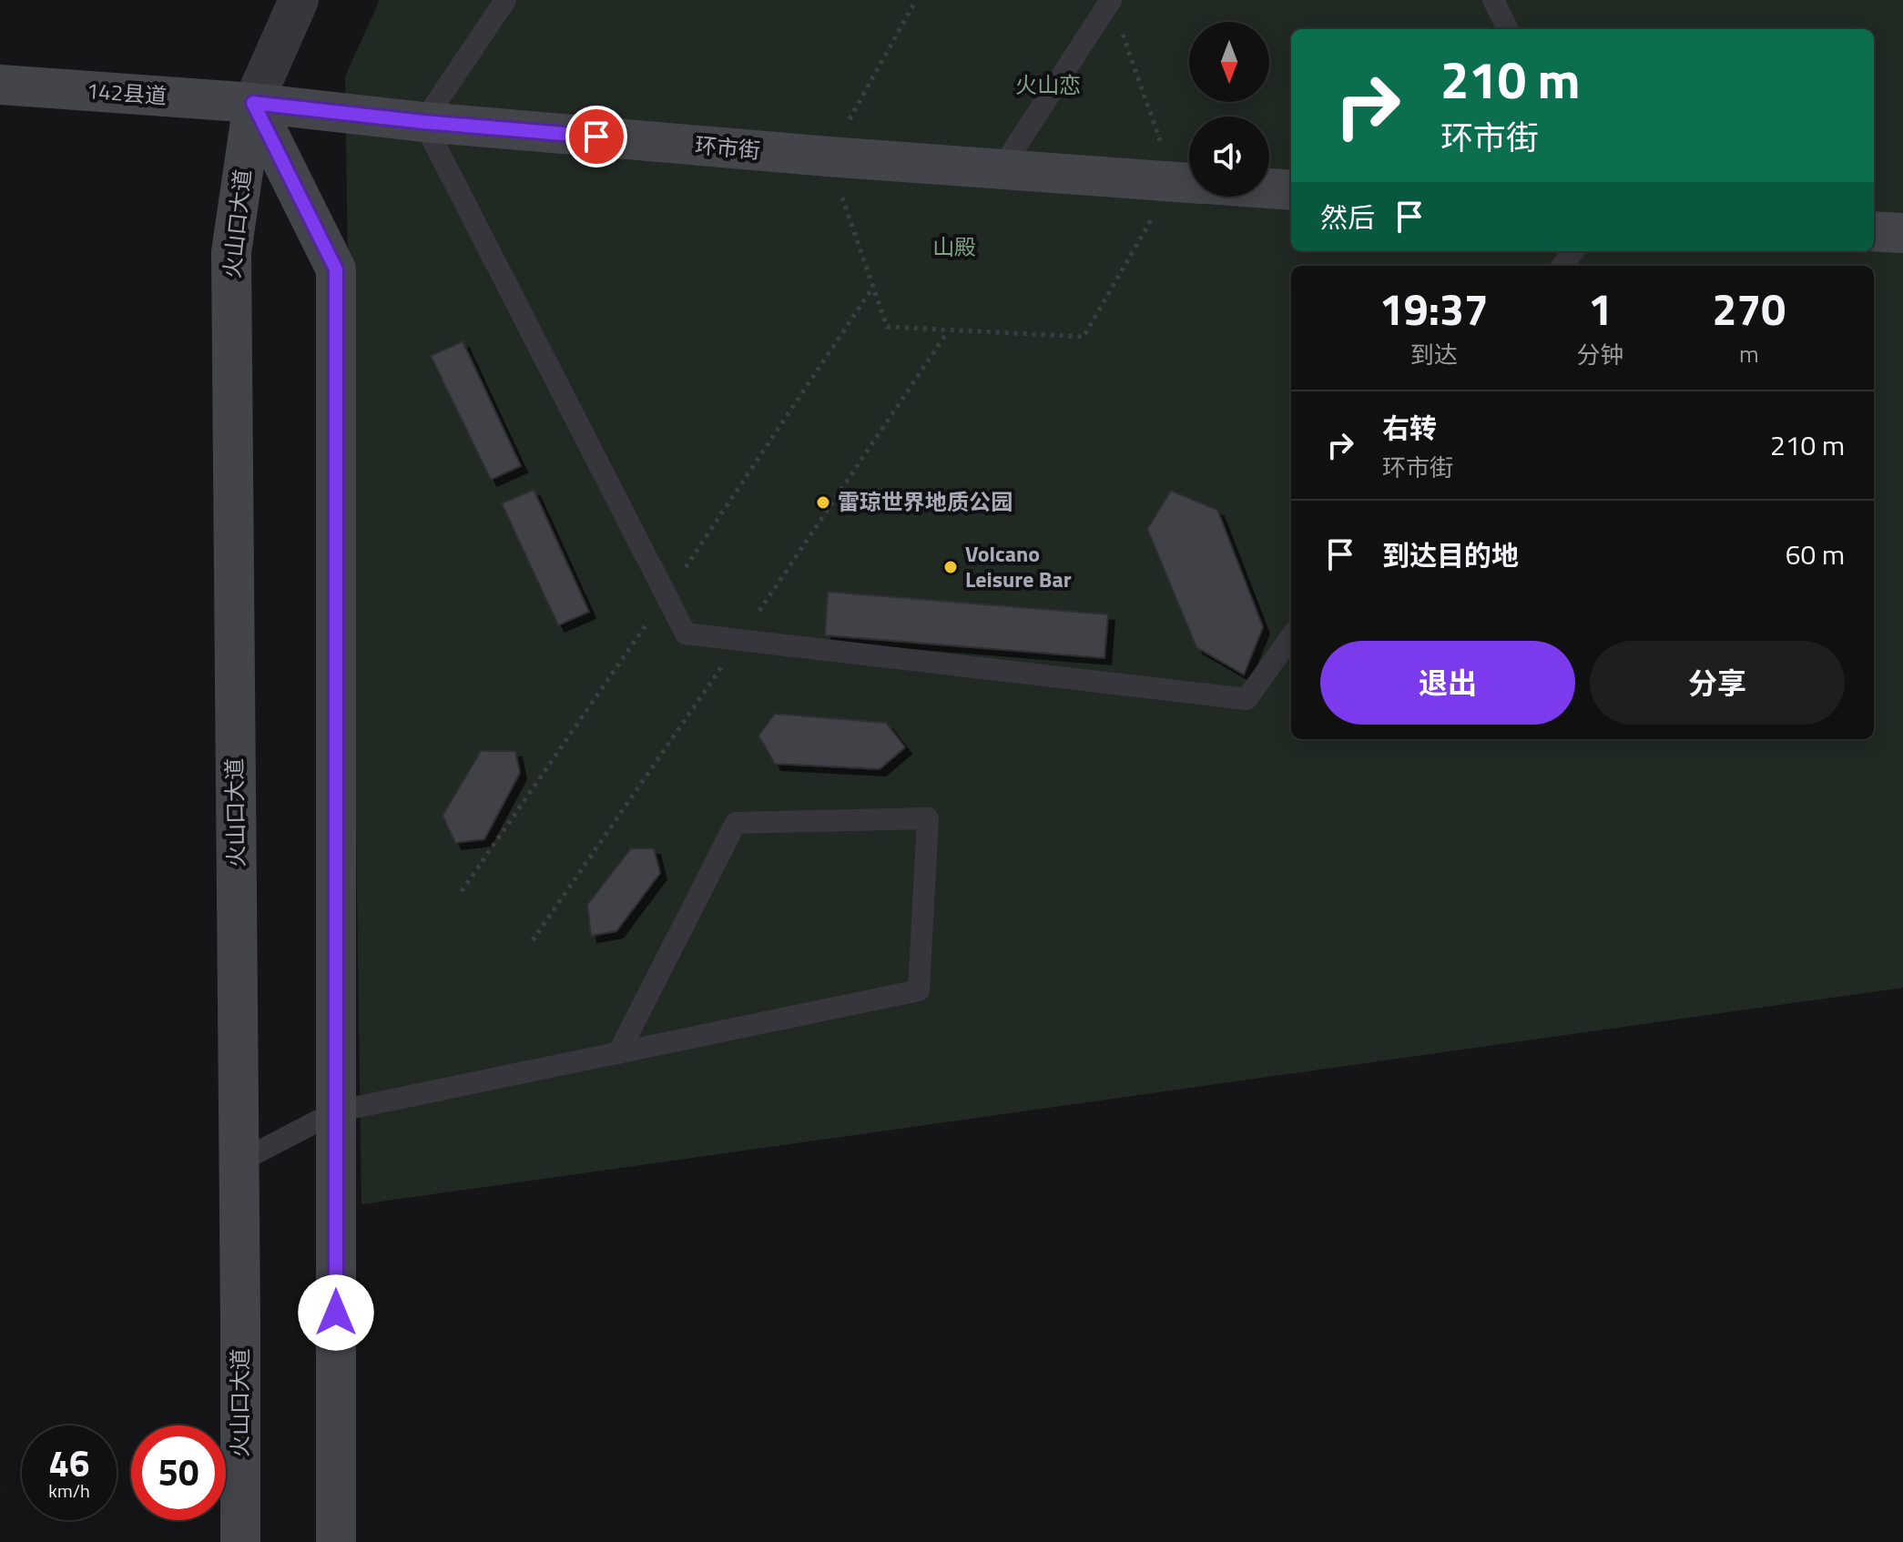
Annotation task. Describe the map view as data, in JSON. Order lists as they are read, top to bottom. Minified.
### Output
{"streets":{"main road":["142县道","环市街","火山口大道"]},"crossings":[["142县道","环市街"],["142县道","火山口大道"],["环市街","火山口大道"]],"parks":["火山恋","山殿"],"places":["雷琼世界地质公园","Volcano Leisure Bar"],"north":"bottom","page":{"turn":["210 m","环市街"],"then":"然后","eta":["19:37","到达","1","分钟","270","m"],"list":[{"name":"右转","note":"环市街","value":"210 m"},{"name":"到达目的地","value":"60 m"}],"buttons":["退出","分享"],"speed":"46 km/h","limit":"50"}}
